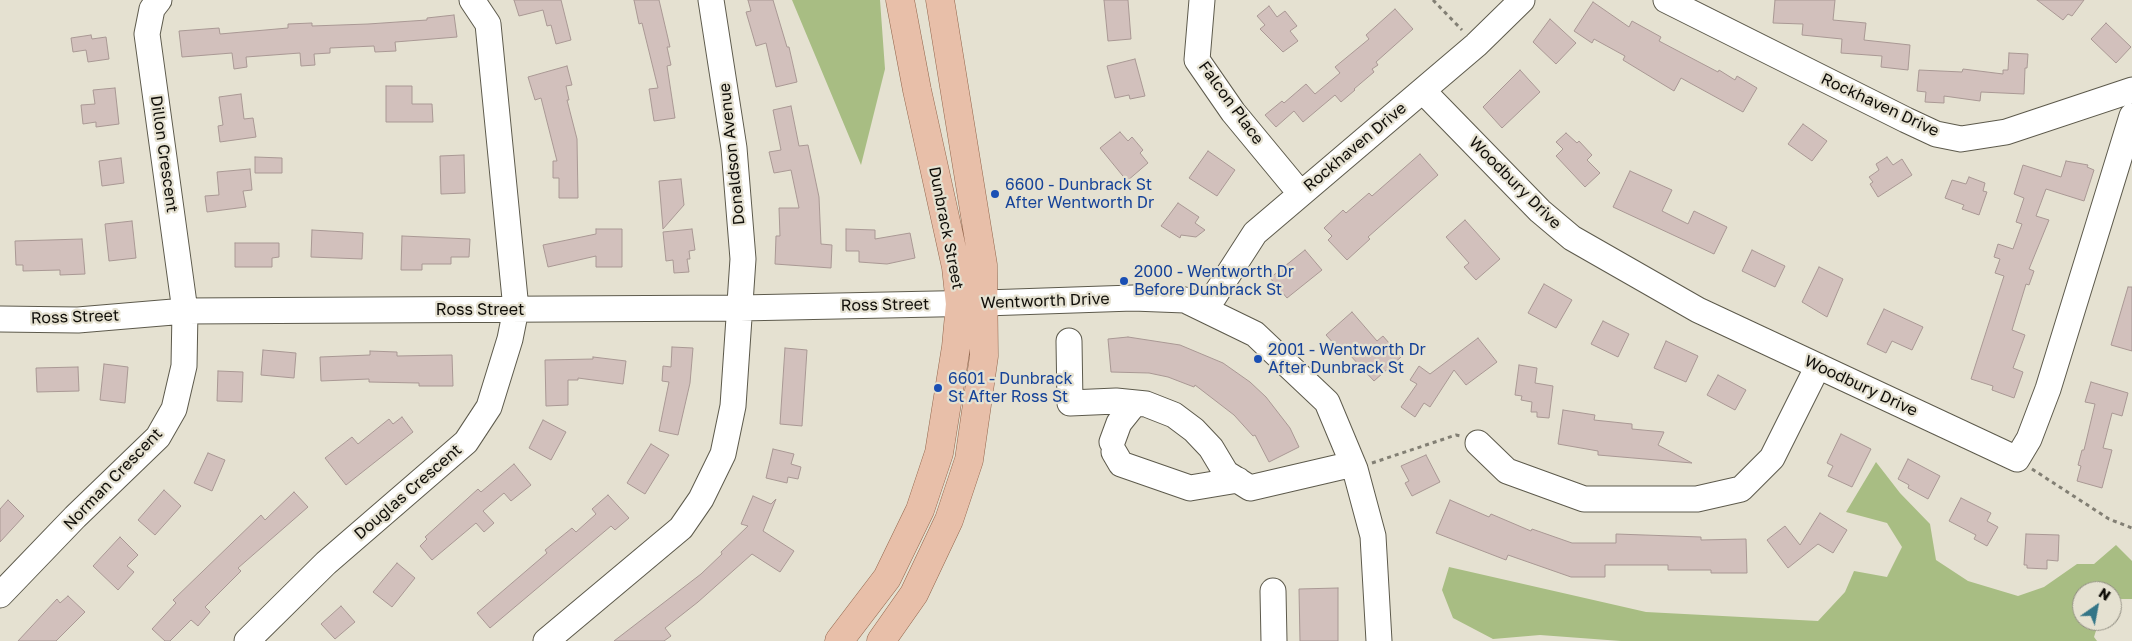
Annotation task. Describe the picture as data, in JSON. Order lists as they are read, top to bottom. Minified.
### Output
{"streets":{"main road":["Dunbrack Street"],"street":["Falcon Place","Rockhaven Drive","Dillon Crescent","Donaldson Avenue","Woodbury Drive","Wentworth Drive","Ross Street","Norman Crescent","Douglas Crescent"]},"crossings":[["Falcon Place","Rockhaven Drive"],["Rockhaven Drive","Woodbury Drive"],["Rockhaven Drive","Wentworth Drive"],["Dillon Crescent","Ross Street"],["Dillon Crescent","Norman Crescent"],["Donaldson Avenue","Ross Street"],["Dunbrack Street","Wentworth Drive"],["Dunbrack Street","Ross Street"],["Wentworth Drive","Ross Street"],["Ross Street","Norman Crescent"],["Ross Street","Douglas Crescent"]],"places":["6600 - Dunbrack St After Wentworth Dr","2000 - Wentworth Dr Before Dunbrack St","2001 - Wentworth Dr After Dunbrack St","6601 - Dunbrack St After Ross St"],"north":"top right"}
